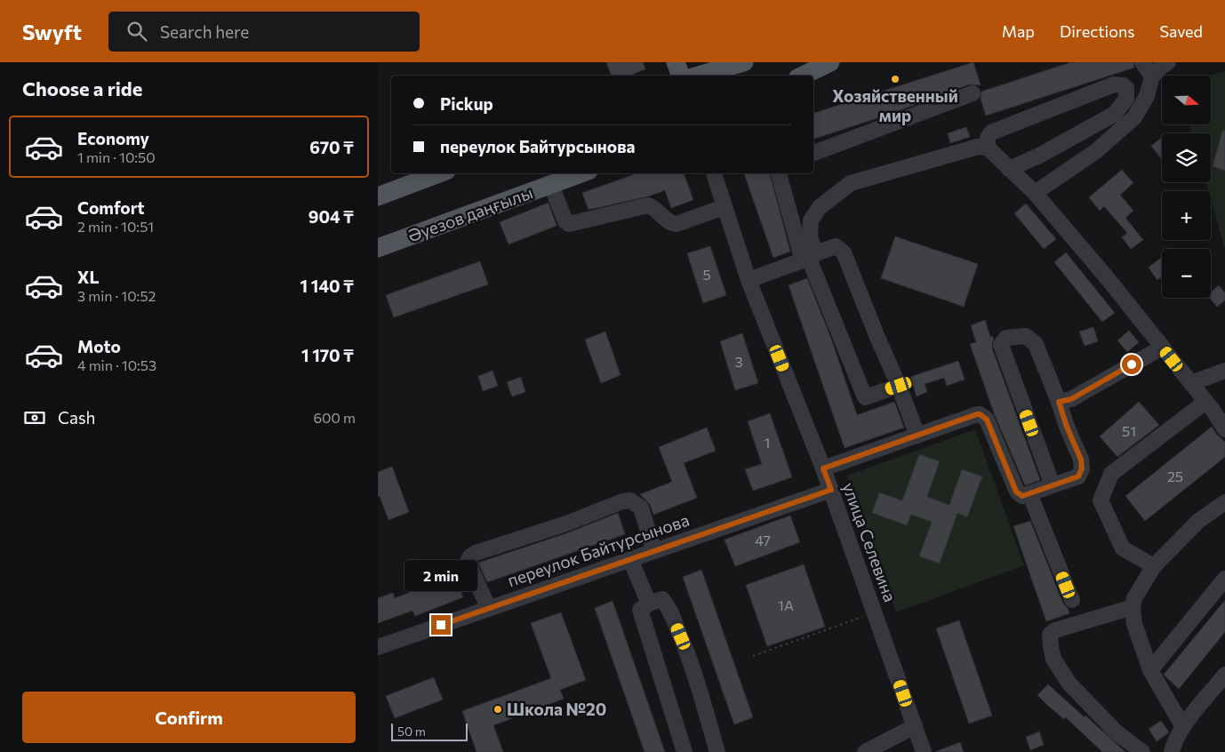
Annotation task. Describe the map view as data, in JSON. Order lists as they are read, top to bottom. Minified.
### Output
{"streets":{"main road":["Әуезов даңғылы"],"street":["улица Селевина","переулок Байтурсынова"]},"crossings":[["улица Селевина","переулок Байтурсынова"]],"places":["Хозяйственный мир","Школа №20"],"house_numbers":["5","3","51","1","25","47","1А"],"scale_bar":"50 m","north":"right","page":{"header":"Swyft","search":"Search here","nav":["Map","Directions","Saved"],"heading":"Choose a ride","map_buttons":["+","−"],"banner":["Pickup","переулок Байтурсынова"],"list":[{"name":"Economy","note":"1 min · 10:50","value":"670 ₸"},{"name":"Comfort","note":"2 min · 10:51","value":"904 ₸"},{"name":"XL","note":"3 min · 10:52","value":"1 140 ₸"},{"name":"Moto","note":"4 min · 10:53","value":"1 170 ₸"}],"pay":["Cash","600 m"],"bubble":"2 min","buttons":"Confirm","scale":"50 m"}}
